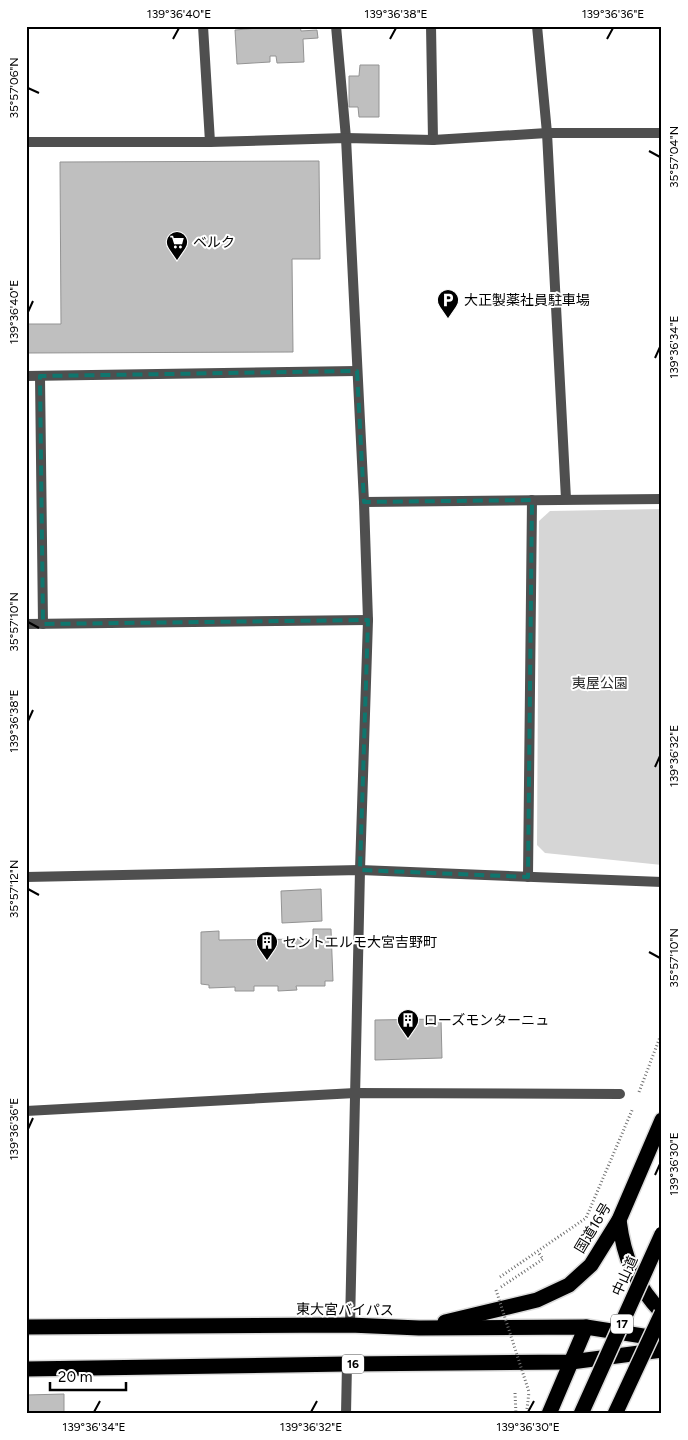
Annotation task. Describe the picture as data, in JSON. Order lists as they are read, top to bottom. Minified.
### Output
{"streets":{"highway":["国道16号","中山道","東大宮バイパス","17","16"]},"crossings":[["国道16号","東大宮バイパス"]],"parks":["夷屋公園"],"places":{"supermarket":["ベルク"],"parking":["大正製薬社員駐車場"],"building":["セントエルモ大宮吉野町","ローズモンターニュ"]},"scale_bar":"20 m","coordinates":["139°36'40\"E","139°36'38\"E","139°36'36\"E","35°57'06\"N","35°57'04\"N","139°36'34\"E","35°57'10\"N","139°36'32\"E","35°57'12\"N","139°36'30\"E"]}
